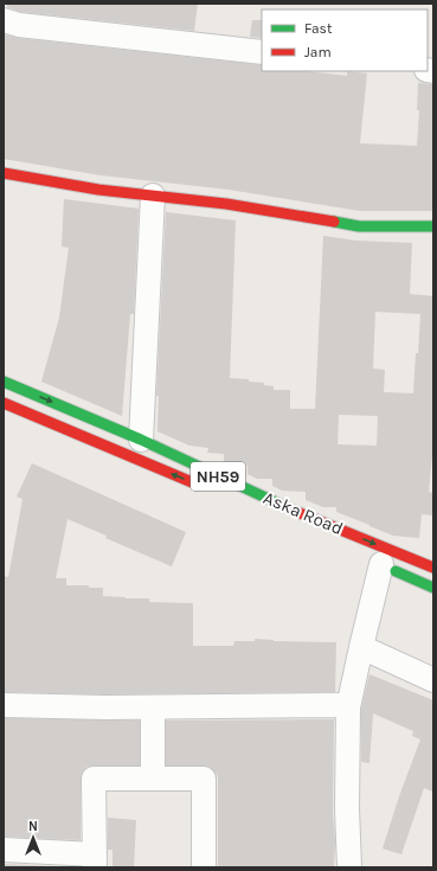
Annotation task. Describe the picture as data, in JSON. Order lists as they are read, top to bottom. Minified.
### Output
{"streets":{"main road":["NH59"]},"legend":["Fast","Jam"],"north":"top"}
